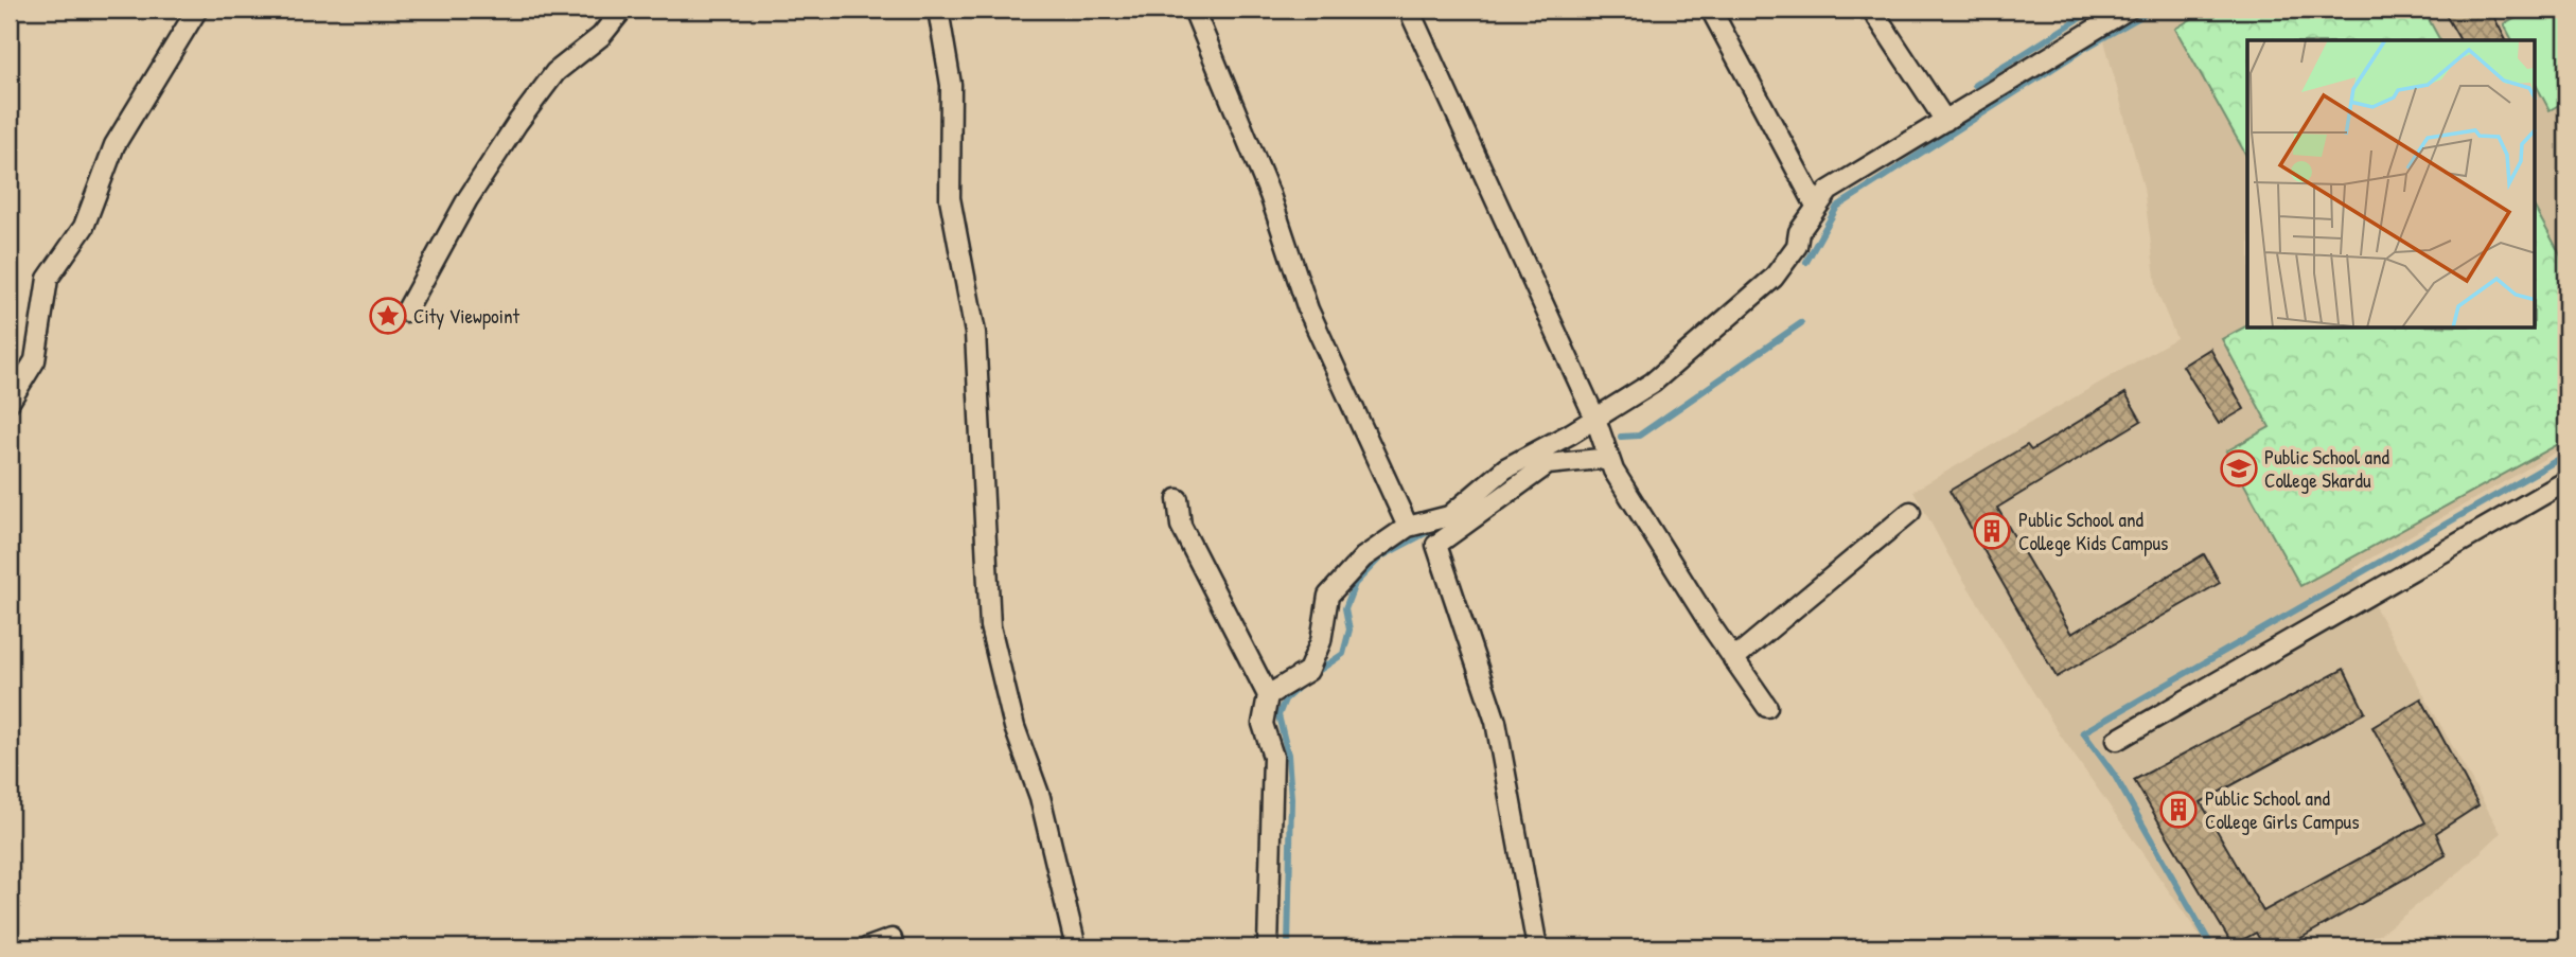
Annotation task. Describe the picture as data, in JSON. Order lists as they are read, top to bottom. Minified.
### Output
{"places":{"place":["City Viewpoint"],"school or university":["Public School and College Skardu"],"building":["Public School and College Kids Campus","Public School and College Girls Campus"]}}
